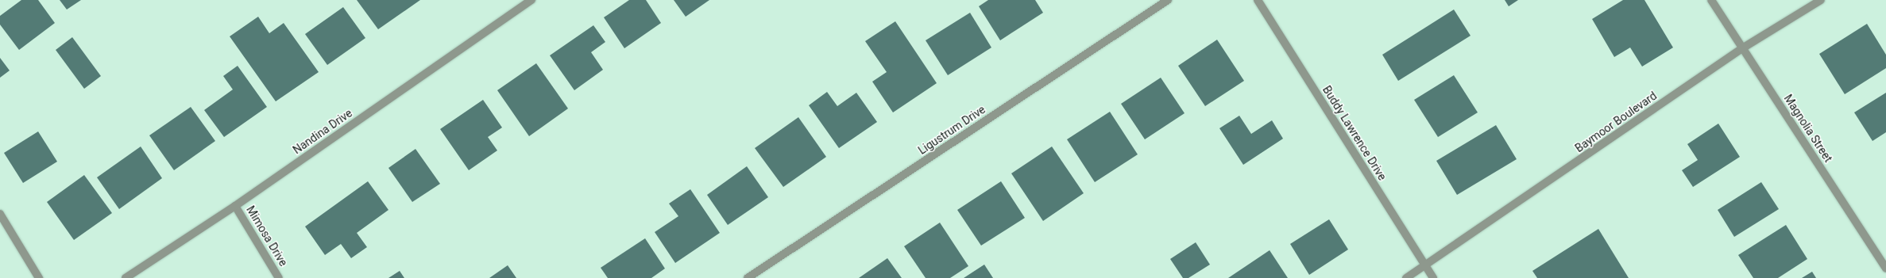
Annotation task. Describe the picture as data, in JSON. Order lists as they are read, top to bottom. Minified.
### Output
{"streets":{"street":["Baymoor Boulevard","Magnolia Street","Ligustrum Drive","Nandina Drive","Buddy Lawrence Drive","Mimosa Drive"]},"crossings":[["Baymoor Boulevard","Magnolia Street"],["Baymoor Boulevard","Buddy Lawrence Drive"],["Nandina Drive","Mimosa Drive"]]}
